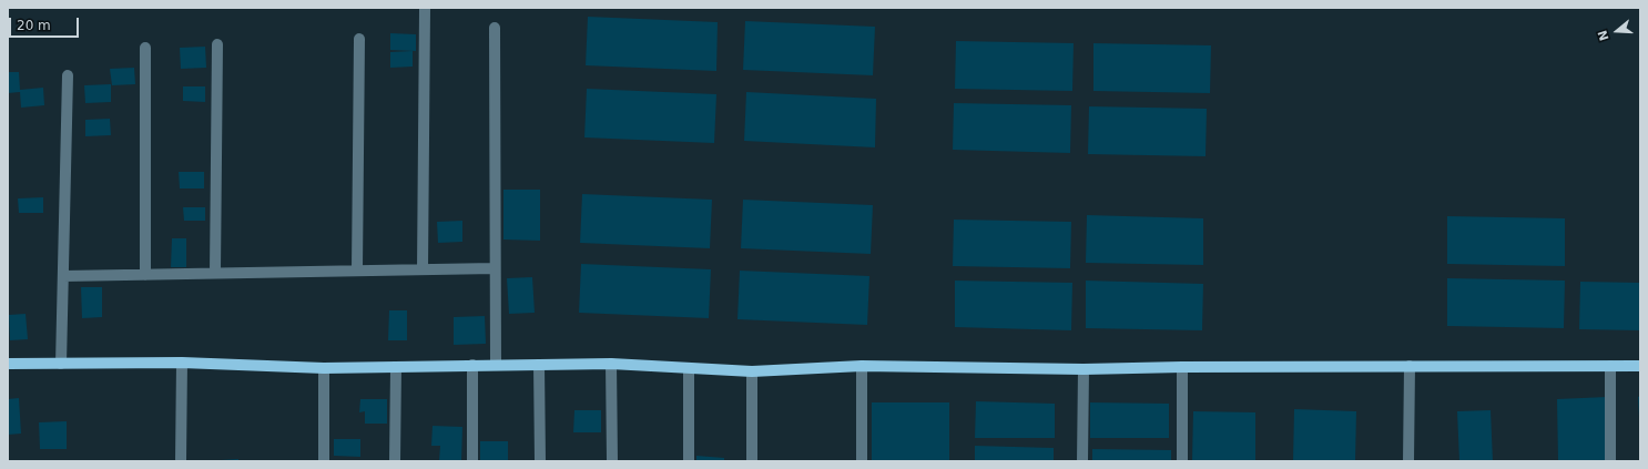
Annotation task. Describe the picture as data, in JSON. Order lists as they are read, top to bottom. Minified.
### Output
{"scale_bar":"20 m","north":"left"}
